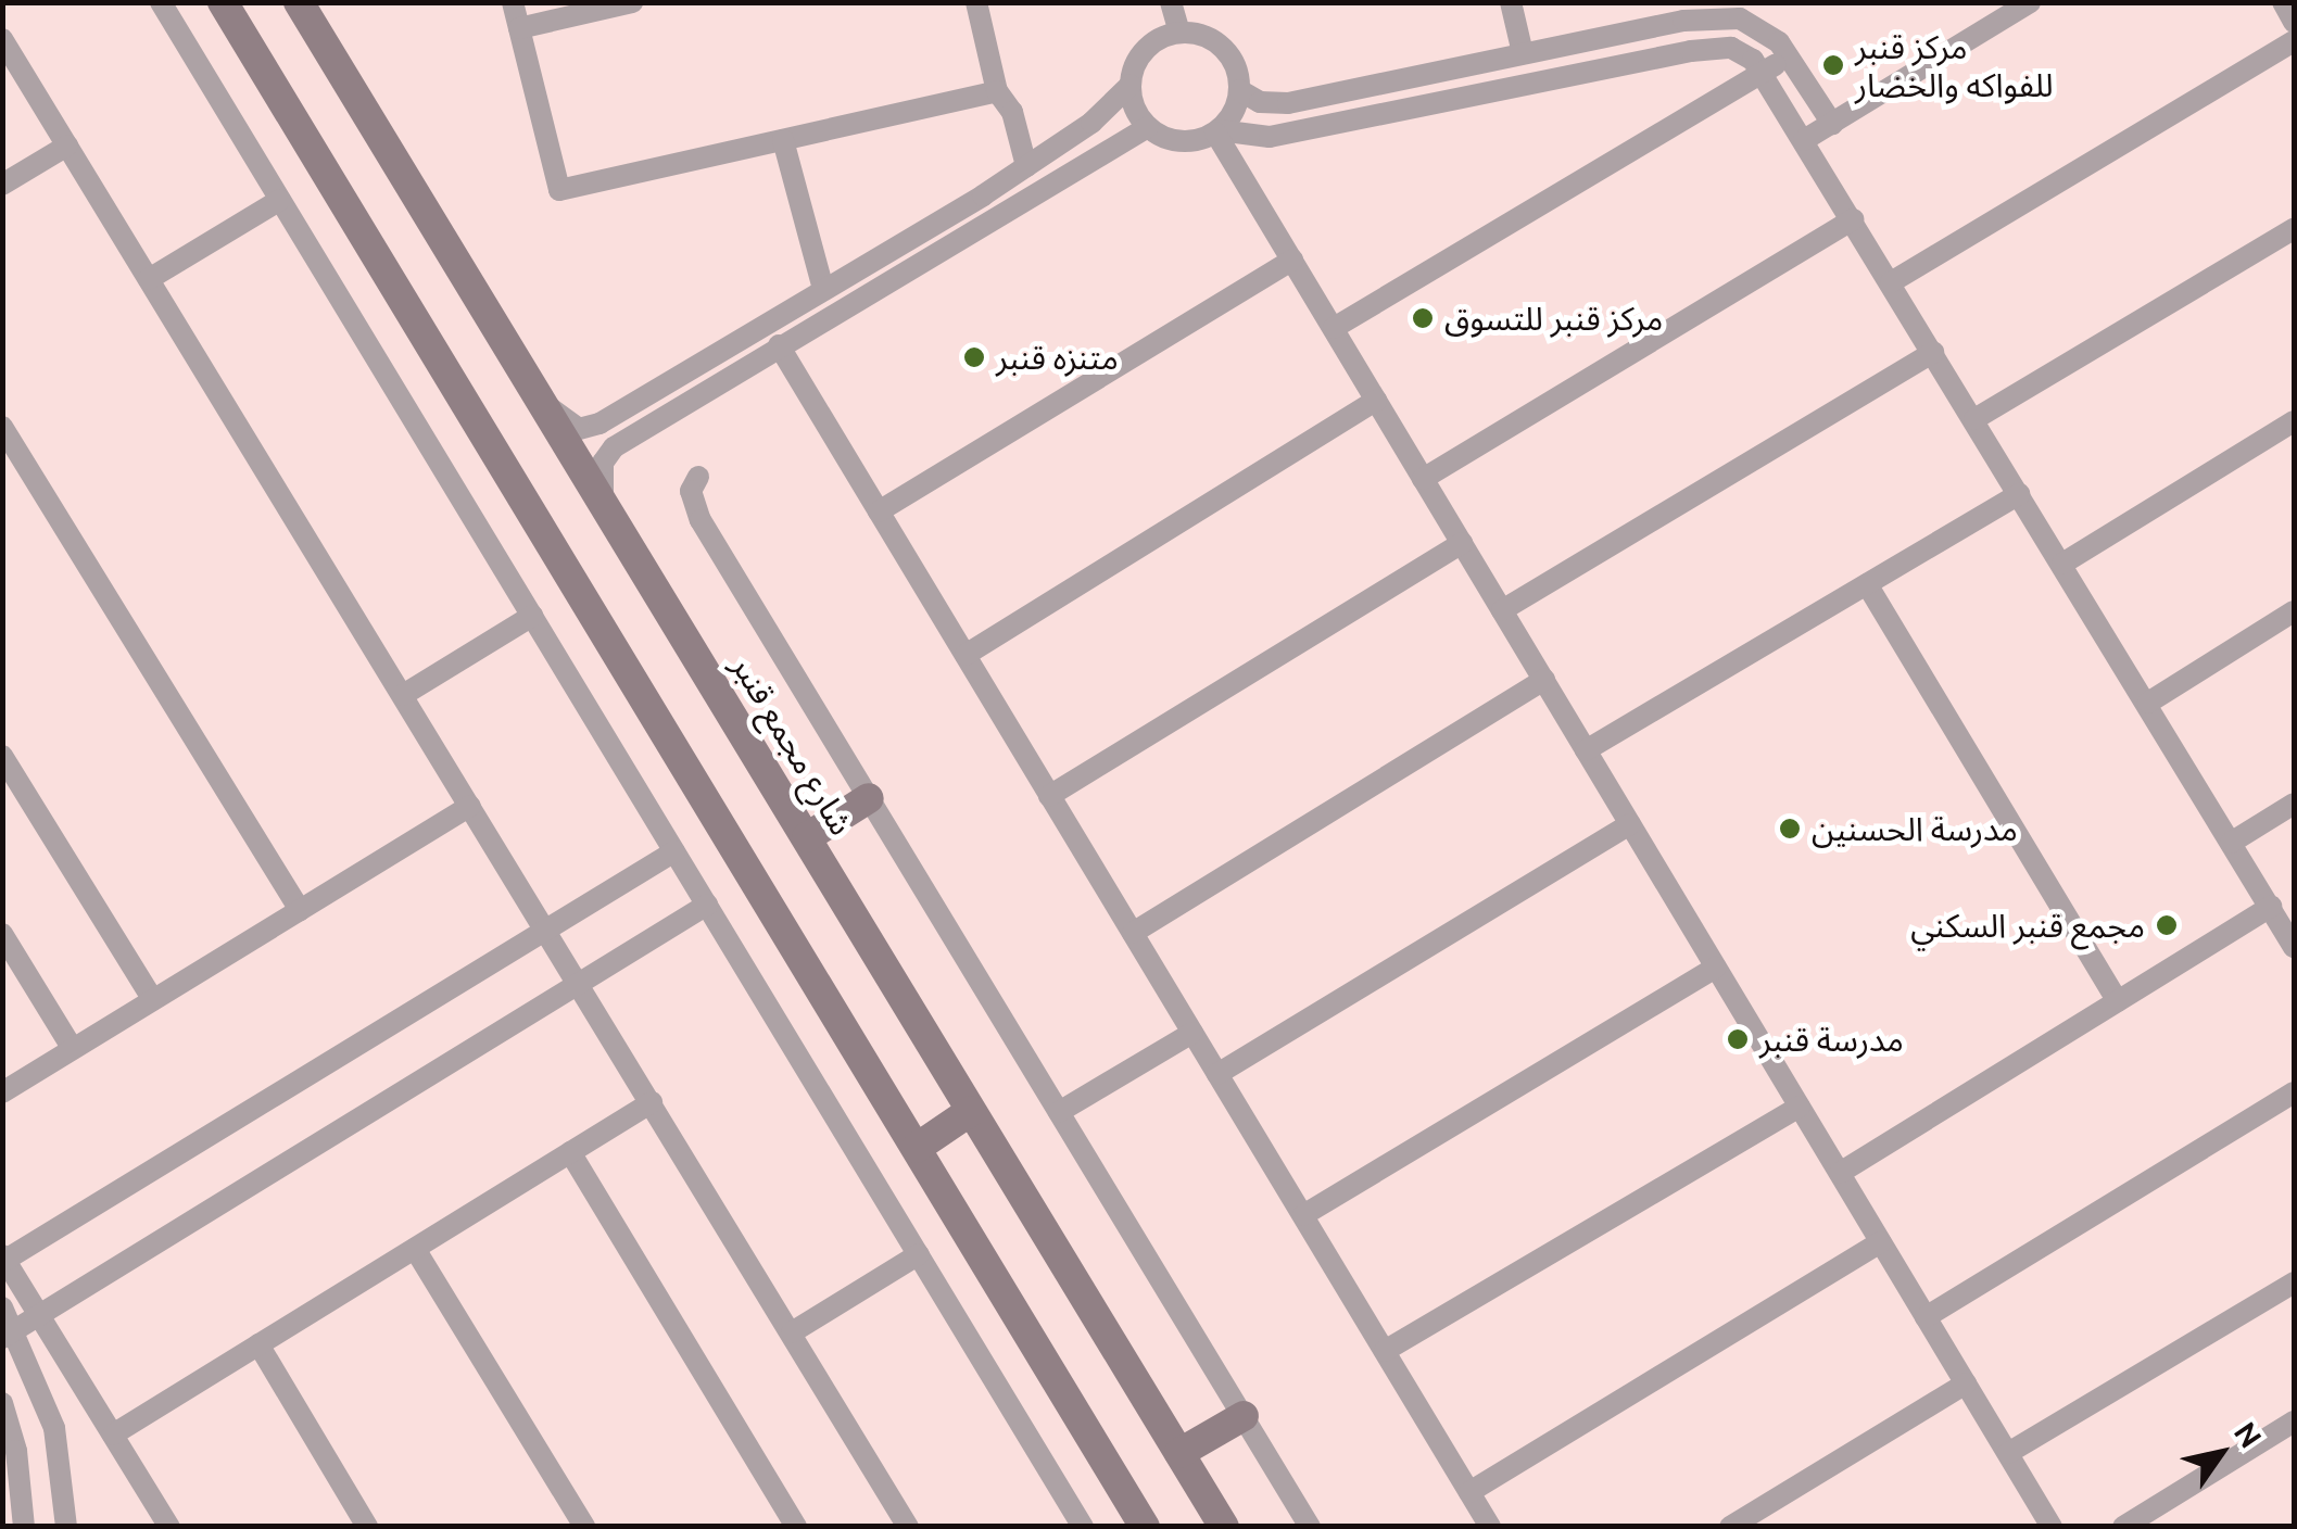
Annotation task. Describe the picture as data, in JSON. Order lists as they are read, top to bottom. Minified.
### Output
{"streets":{"main road":["شارع مجمع قنبر"]},"places":["مركز قنبر للفواكه والخضار","مركز قنبر للتسوق","متنزه قنبر","مدرسة الحسنين","مجمع قنبر السكني","مدرسة قنبر"],"north":"top right"}
